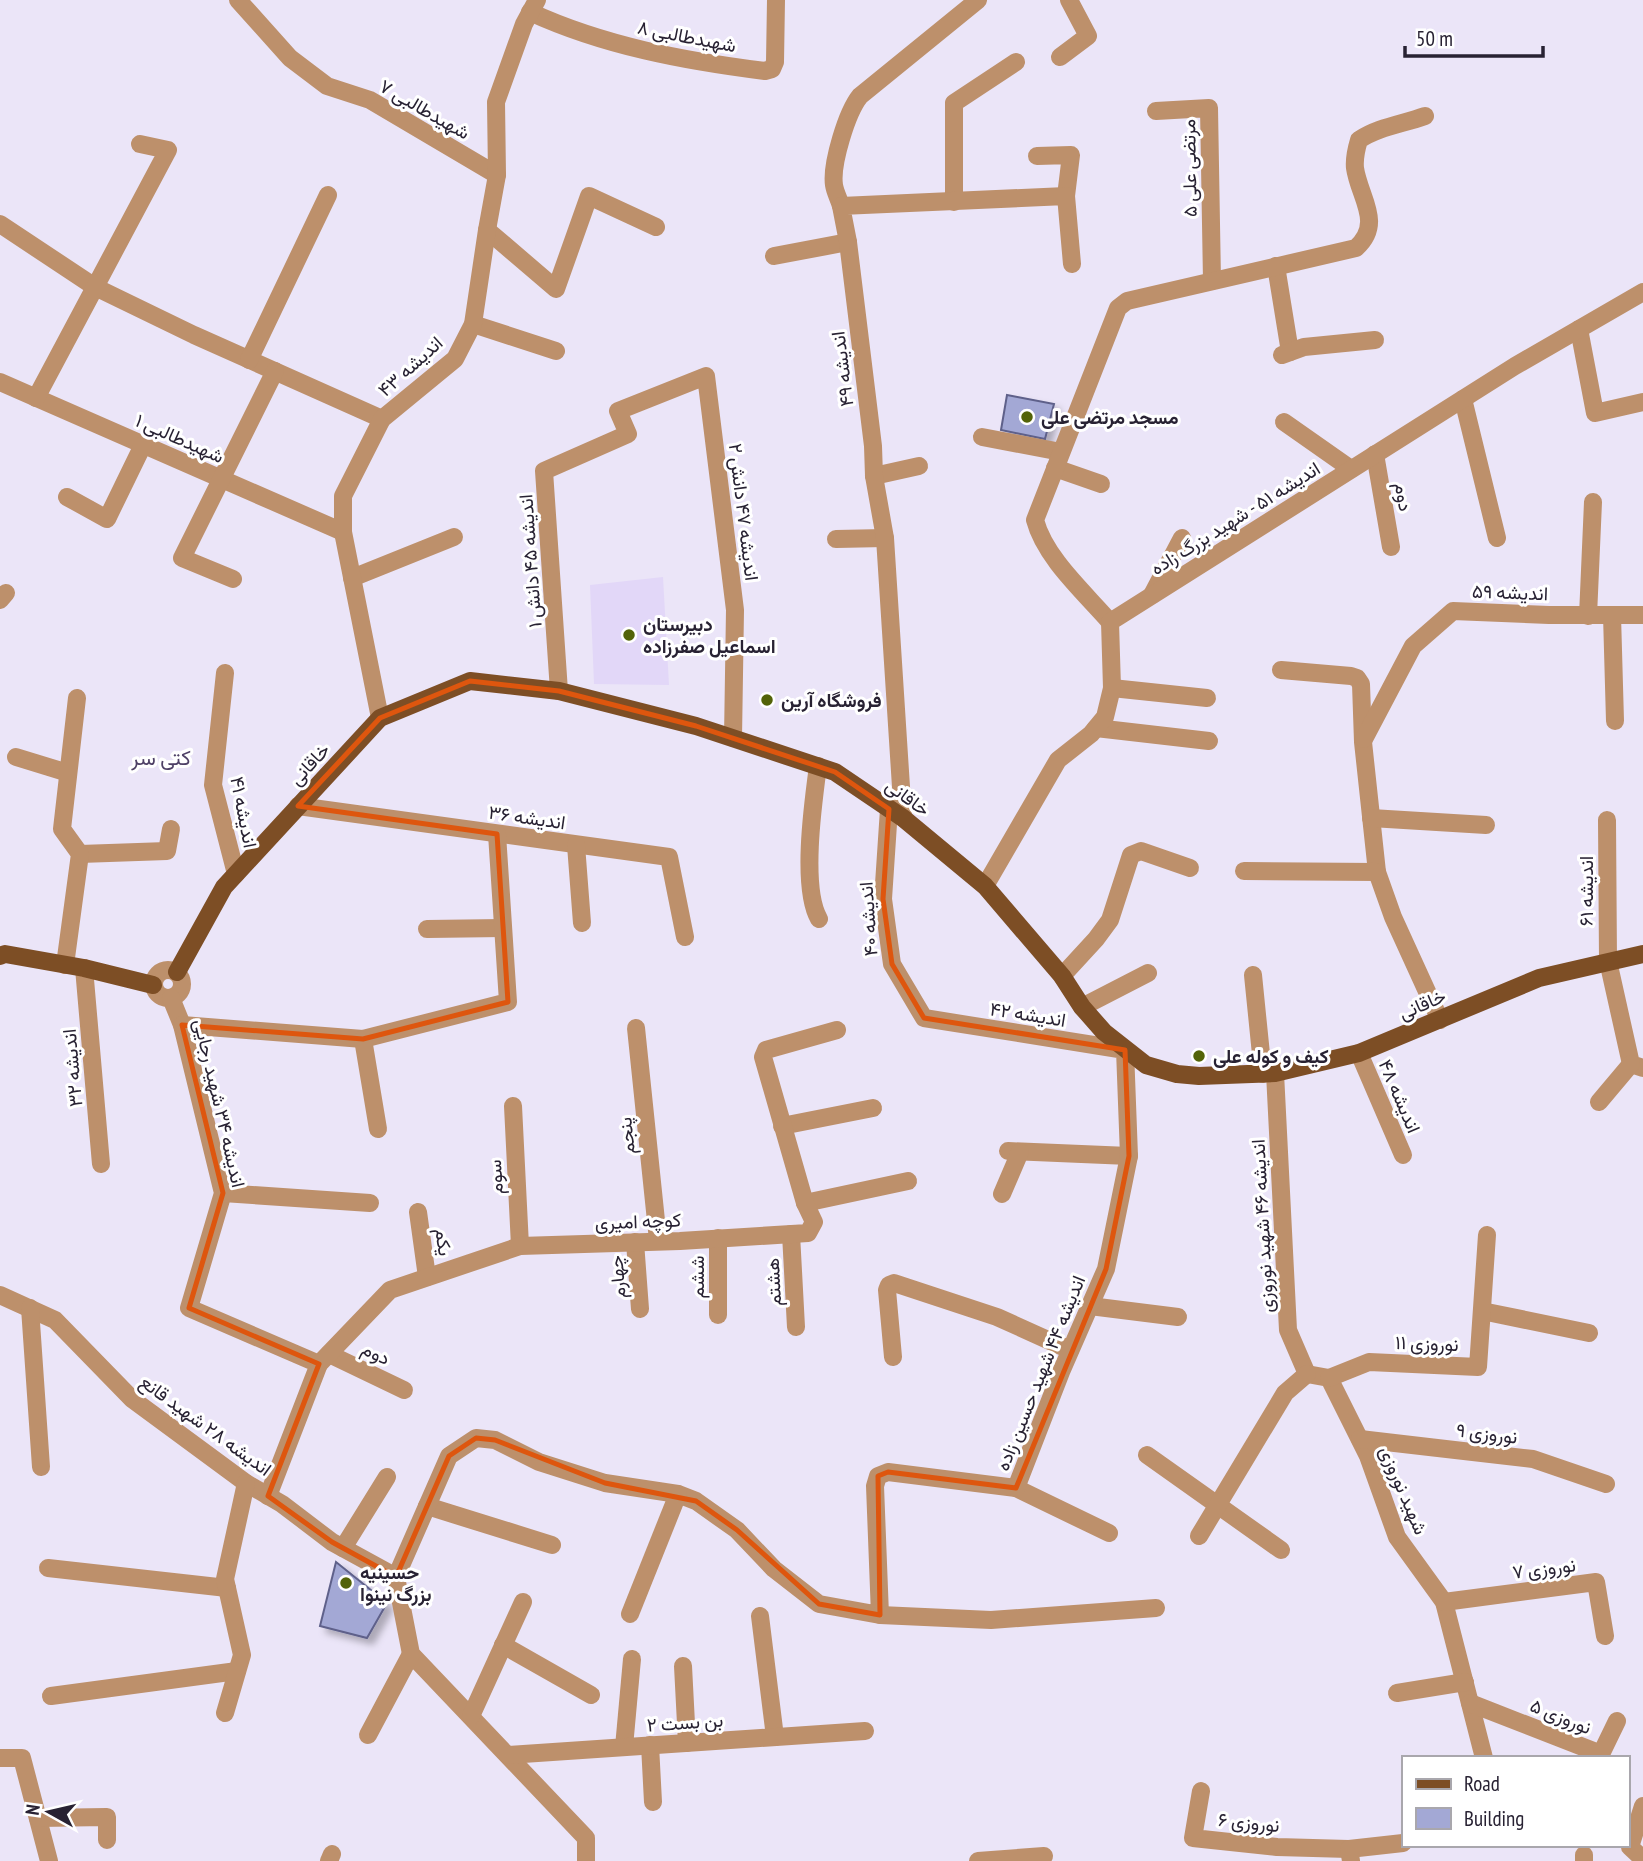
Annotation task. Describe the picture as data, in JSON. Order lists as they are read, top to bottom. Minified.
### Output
{"streets":{"main road":["خاقانی"],"street":["شهیدطالبی ۸","شهیدطالبی ۷","مرتضی علی ۵","اندیشه ۴۳","اندیشه ۴۹","شهیدطالبی ۱","دوم","اندیشه ۴۷ دانش ۲","اندیشه ۵۱ - شهید بزرگ زاده","اندیشه ۴۵ دانش ۱","اندیشه ۵۹","اندیشه ۴۱","اندیشه ۳۶","اندیشه ۶۱","اندیشه ۴۰","اندیشه ۴۲","اندیشه ۳۲","اندیشه ۴۸","اندیشه ۳۴ شهید رجایی","پنجم","سوم","کوچه امیری","اندیشه ۴۶ شهید نوروزی","یکم","چهارم","ششم","هشتم","نوروزی ۱۱","اندیشه ۴۴ شهید حسین زاده","اندیشه ۲۸ شهید قانع","نوروزی ۹","شهید نوروزی","نوروزی ۷","نوروزی ۵","بن بست ۲","نوروزی ۶"]},"crossings":[["شهیدطالبی ۸","اندیشه ۴۳"],["شهیدطالبی ۷","اندیشه ۴۳"],["اندیشه ۴۳","شهیدطالبی ۱"],["اندیشه ۴۳","خاقانی"],["اندیشه ۴۹","خاقانی"],["اندیشه ۴۹","اندیشه ۴۰"],["دوم","اندیشه ۵۱ - شهید بزرگ زاده"],["دوم","اندیشه ۳۴ شهید رجایی"],["دوم","کوچه امیری"],["اندیشه ۴۷ دانش ۲","اندیشه ۴۵ دانش ۱"],["اندیشه ۴۷ دانش ۲","خاقانی"],["اندیشه ۴۵ دانش ۱","خاقانی"],["خاقانی","اندیشه ۴۱"],["خاقانی","اندیشه ۳۶"],["خاقانی","اندیشه ۶۱"],["خاقانی","اندیشه ۴۰"],["خاقانی","اندیشه ۴۲"],["خاقانی","اندیشه ۴۸"],["خاقانی","اندیشه ۳۴ شهید رجایی"],["خاقانی","اندیشه ۴۶ شهید نوروزی"],["خاقانی","اندیشه ۴۴ شهید حسین زاده"],["اندیشه ۴۰","اندیشه ۴۲"],["اندیشه ۴۲","اندیشه ۴۴ شهید حسین زاده"],["اندیشه ۳۴ شهید رجایی","کوچه امیری"],["پنجم","کوچه امیری"],["سوم","کوچه امیری"],["کوچه امیری","یکم"],["کوچه امیری","چهارم"],["کوچه امیری","ششم"],["کوچه امیری","هشتم"],["نوروزی ۱۱","شهید نوروزی"],["نوروزی ۹","شهید نوروزی"],["شهید نوروزی","نوروزی ۷"],["شهید نوروزی","نوروزی ۵"]],"districts":["کتی سر"],"places":["مسجد مرتضی علی","دبیرستان اسماعیل صفرزاده","فروشگاه آرین","کیف و کوله علی","حسینیه بزرگ نینوا"],"legend":["Road","Building"],"scale_bar":"50 m","north":"left"}
